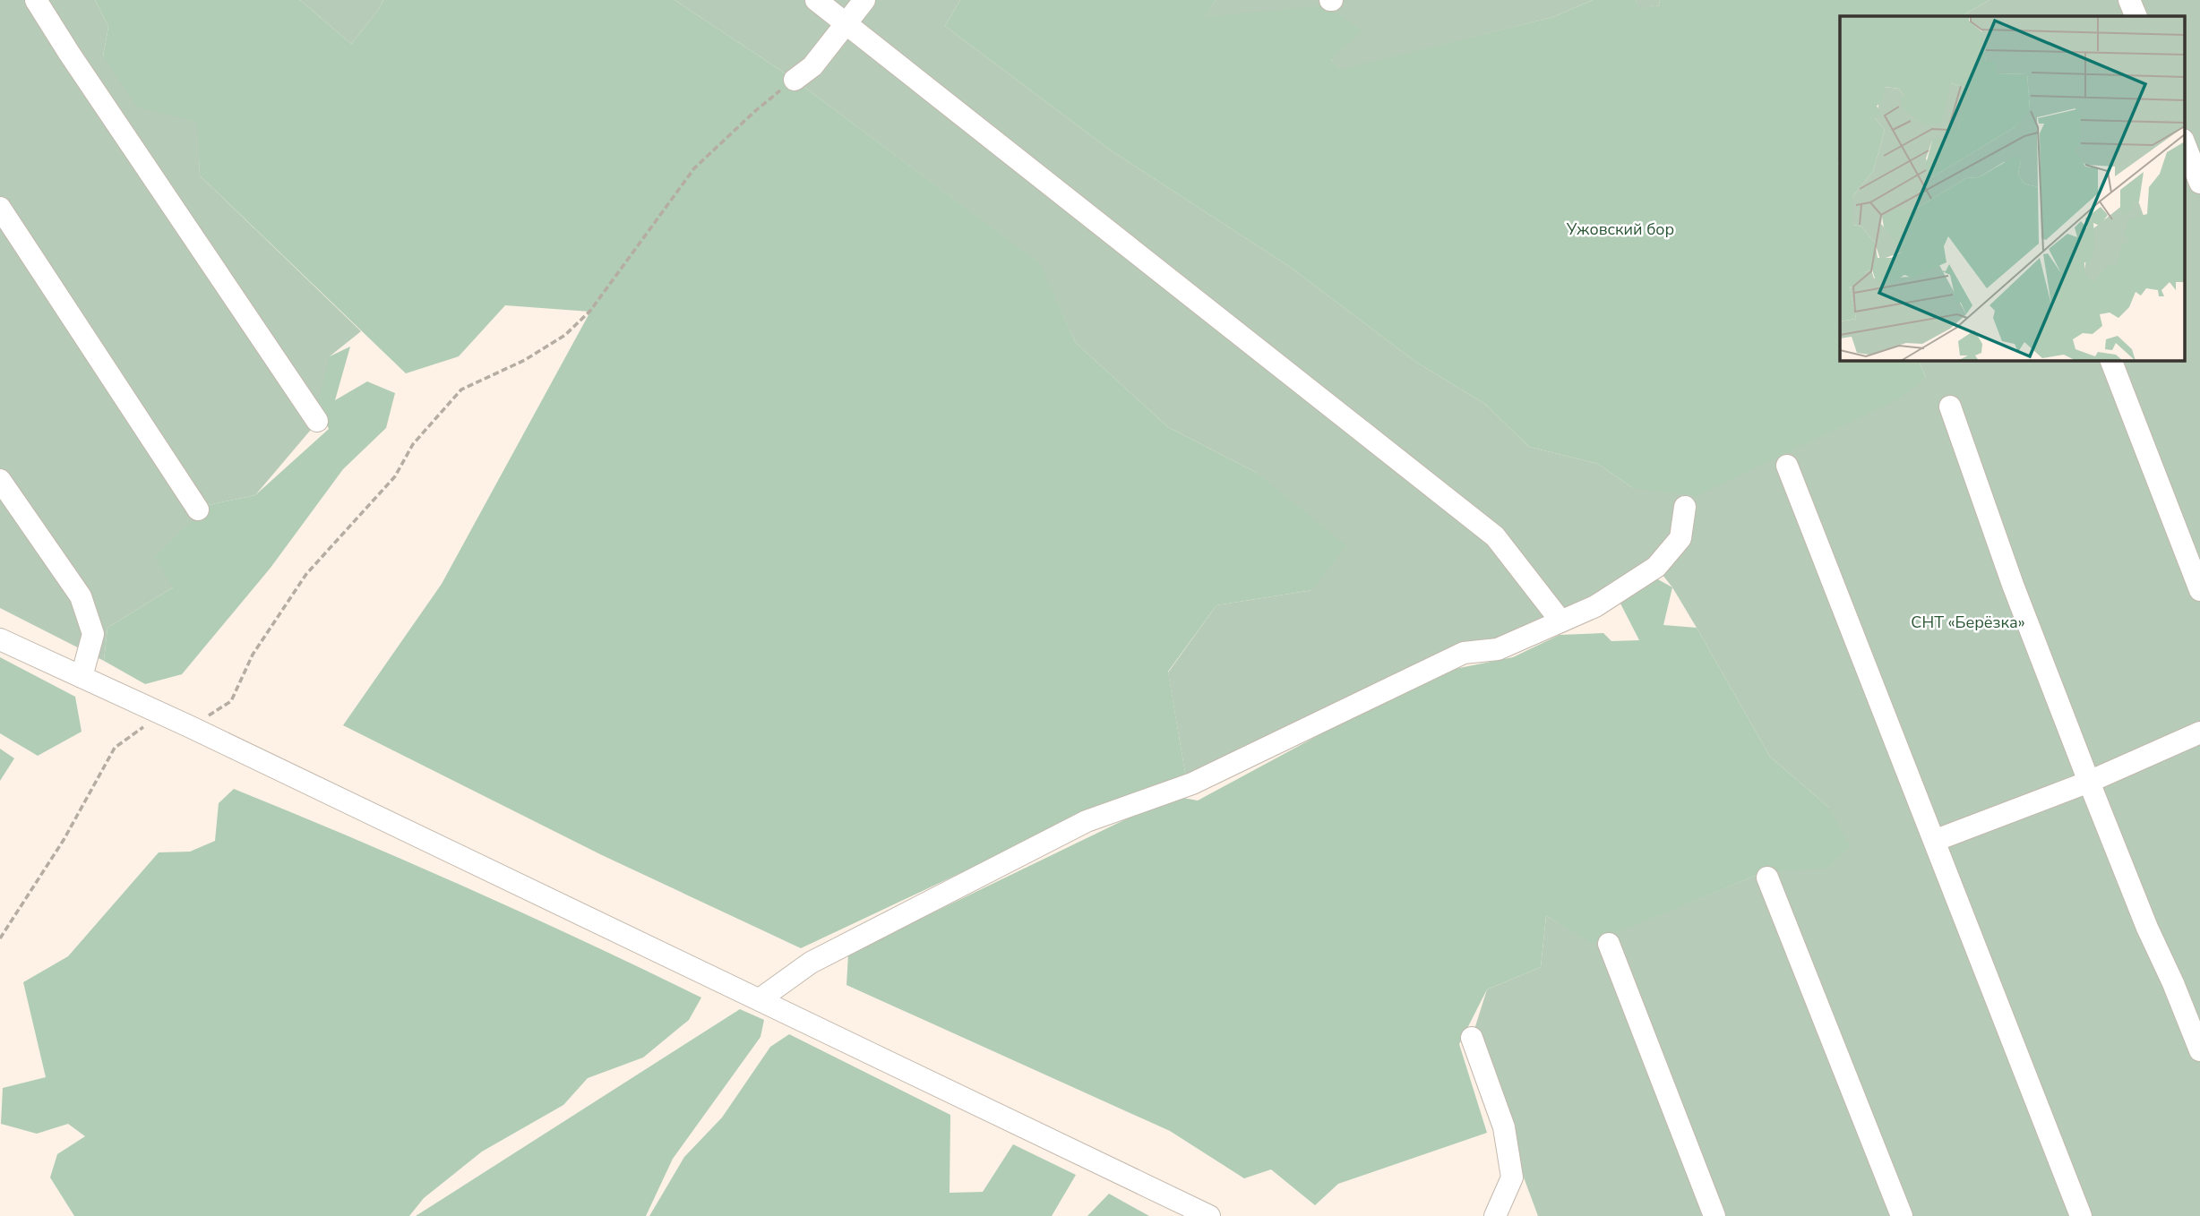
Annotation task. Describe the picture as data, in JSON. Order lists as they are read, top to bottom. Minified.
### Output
{"parks":["Ужовский бор","СНТ «Берёзка»"]}
